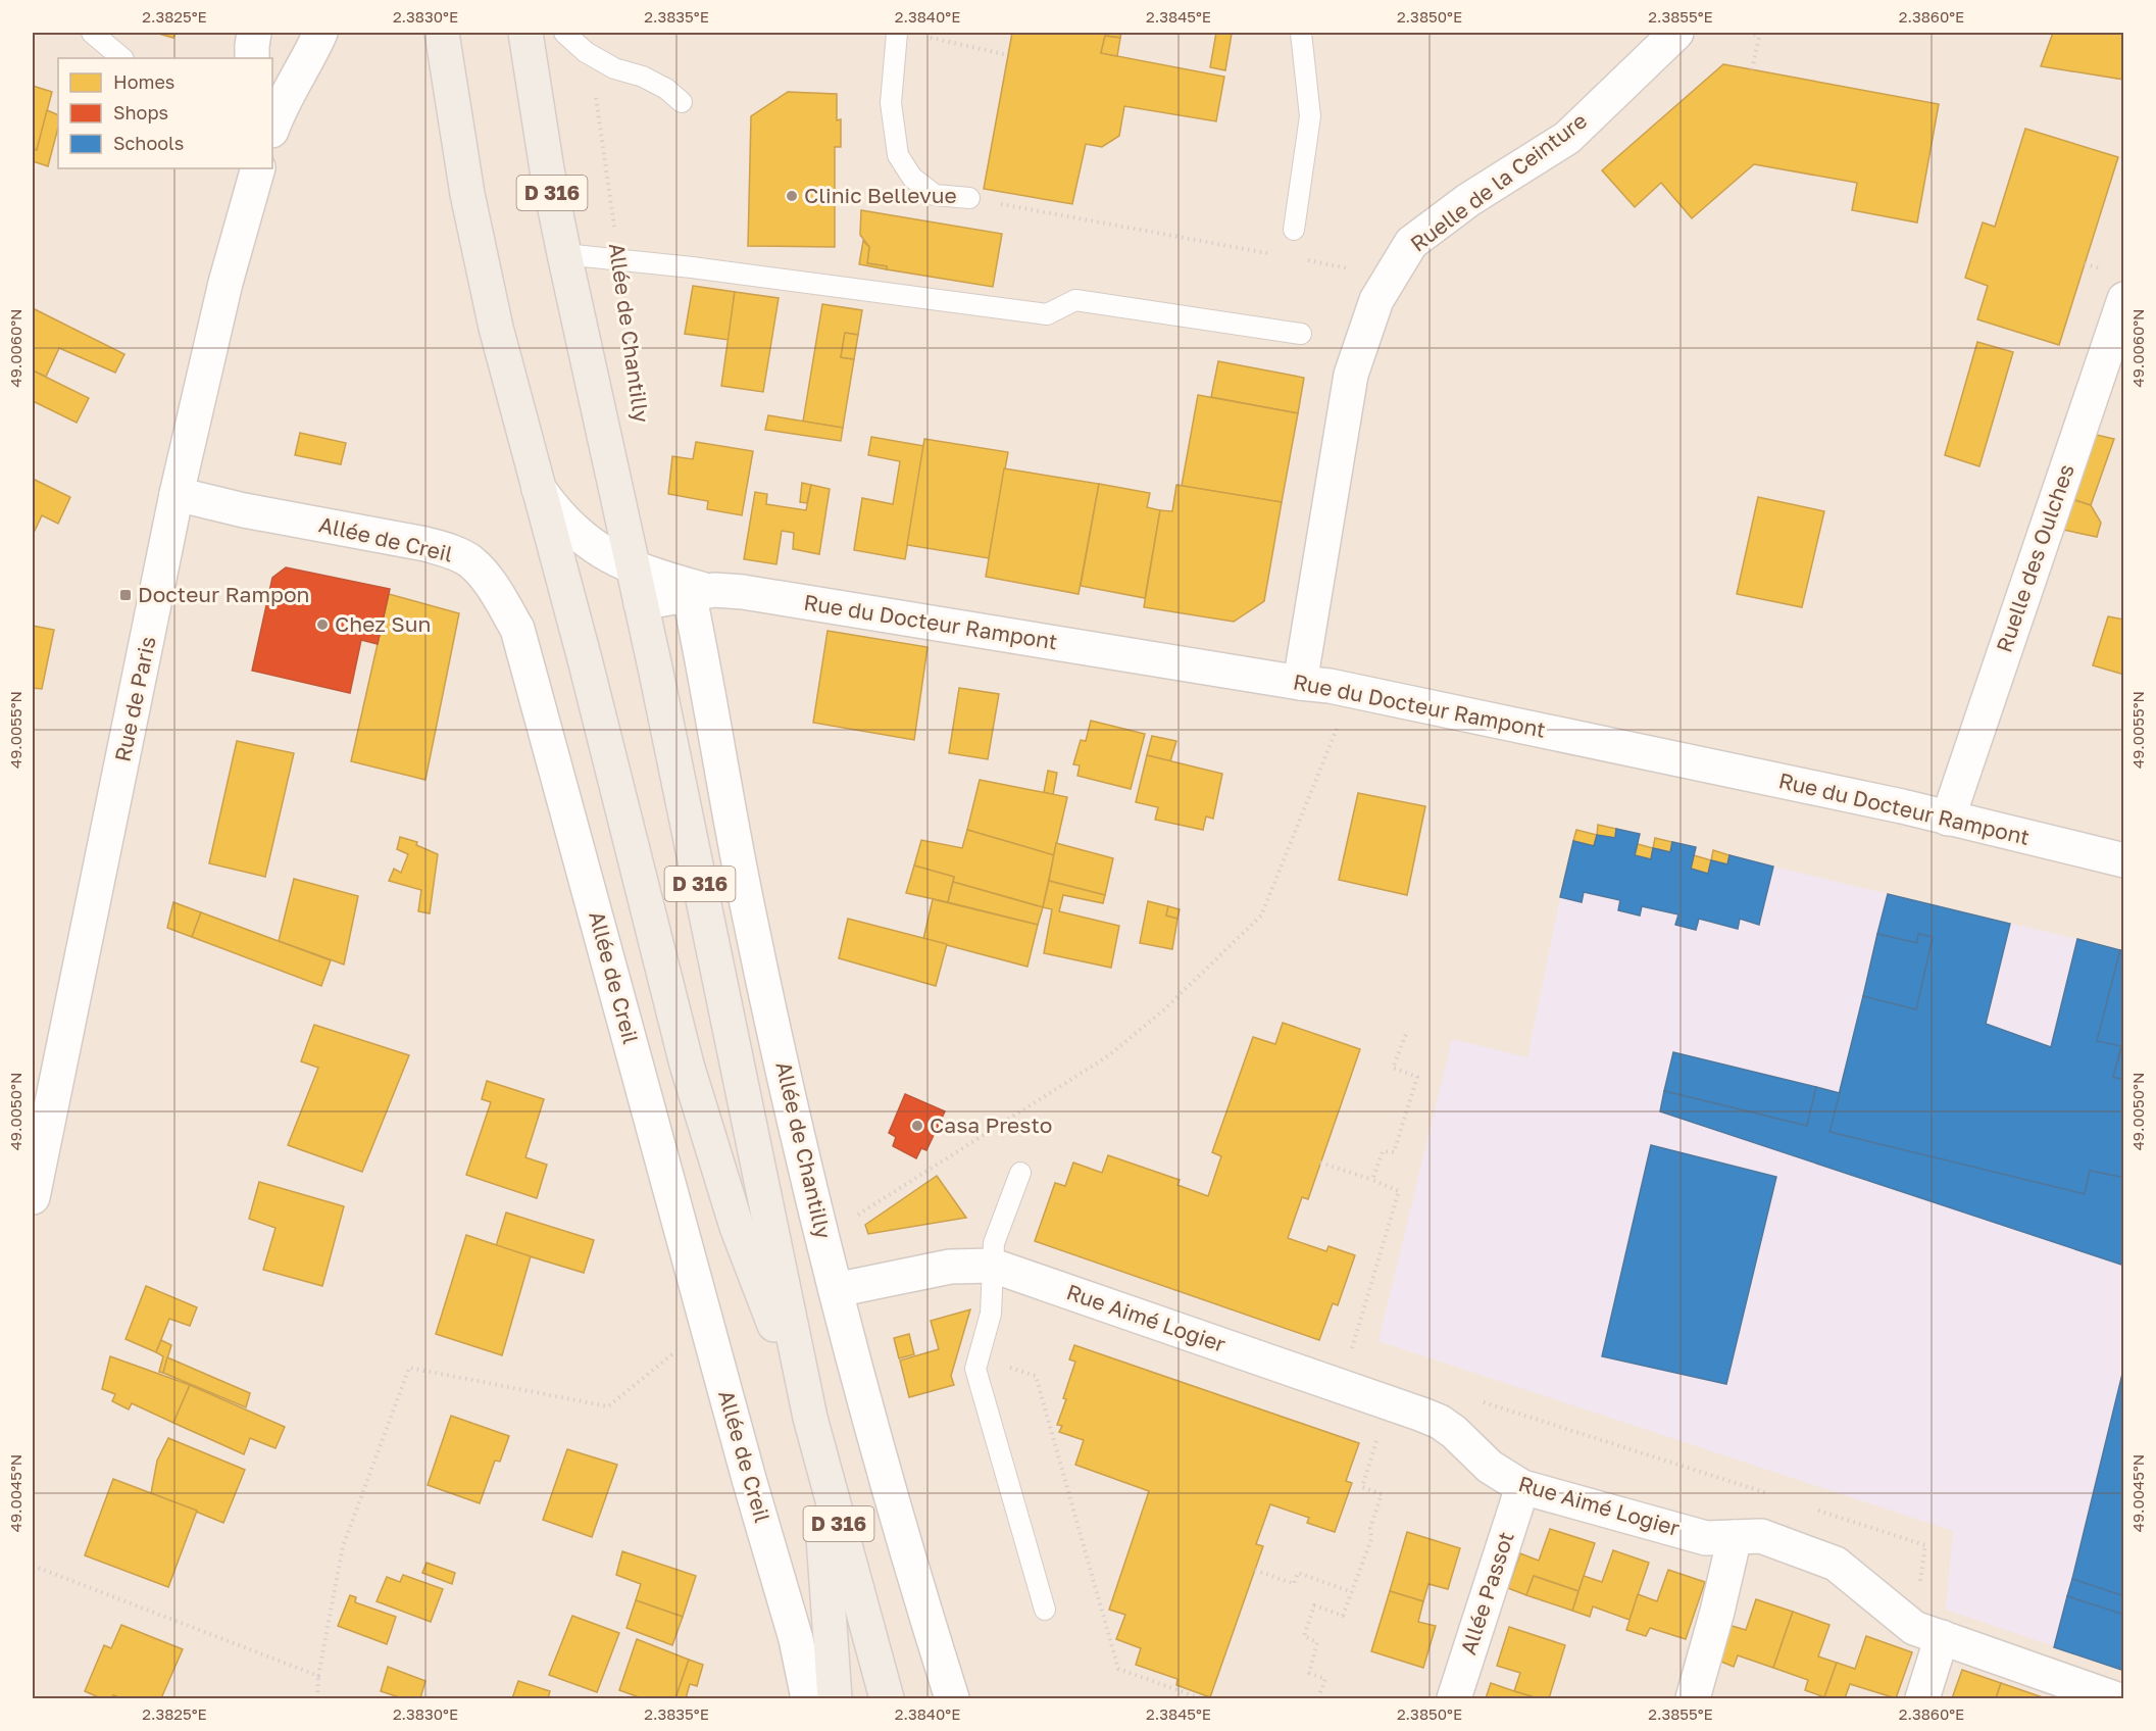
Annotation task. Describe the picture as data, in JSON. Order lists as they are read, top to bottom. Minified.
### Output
{"streets":{"main road":["D 316"],"street":["Ruelle de la Ceinture","Allée de Chantilly","Allée de Creil","Ruelle des Oulches","Rue du Docteur Rampont","Rue de Paris","Rue Aimé Logier","Allée Passot"]},"crossings":[["Ruelle de la Ceinture","Rue du Docteur Rampont"],["D 316","Rue du Docteur Rampont"],["Allée de Chantilly","Rue du Docteur Rampont"],["Allée de Chantilly","Rue Aimé Logier"],["Allée de Creil","Rue de Paris"],["Ruelle des Oulches","Rue du Docteur Rampont"],["Rue Aimé Logier","Allée Passot"]],"places":{"other":["Clinic Bellevue","Chez Sun","Casa Presto"],"transit":["Docteur Rampon"]},"legend":["Homes","Shops","Schools"],"coordinates":["2.3825°E","2.3830°E","2.3835°E","2.3840°E","2.3845°E","2.3850°E","2.3855°E","2.3860°E","49.0060°N","49.0055°N","49.0050°N","49.0045°N"]}
